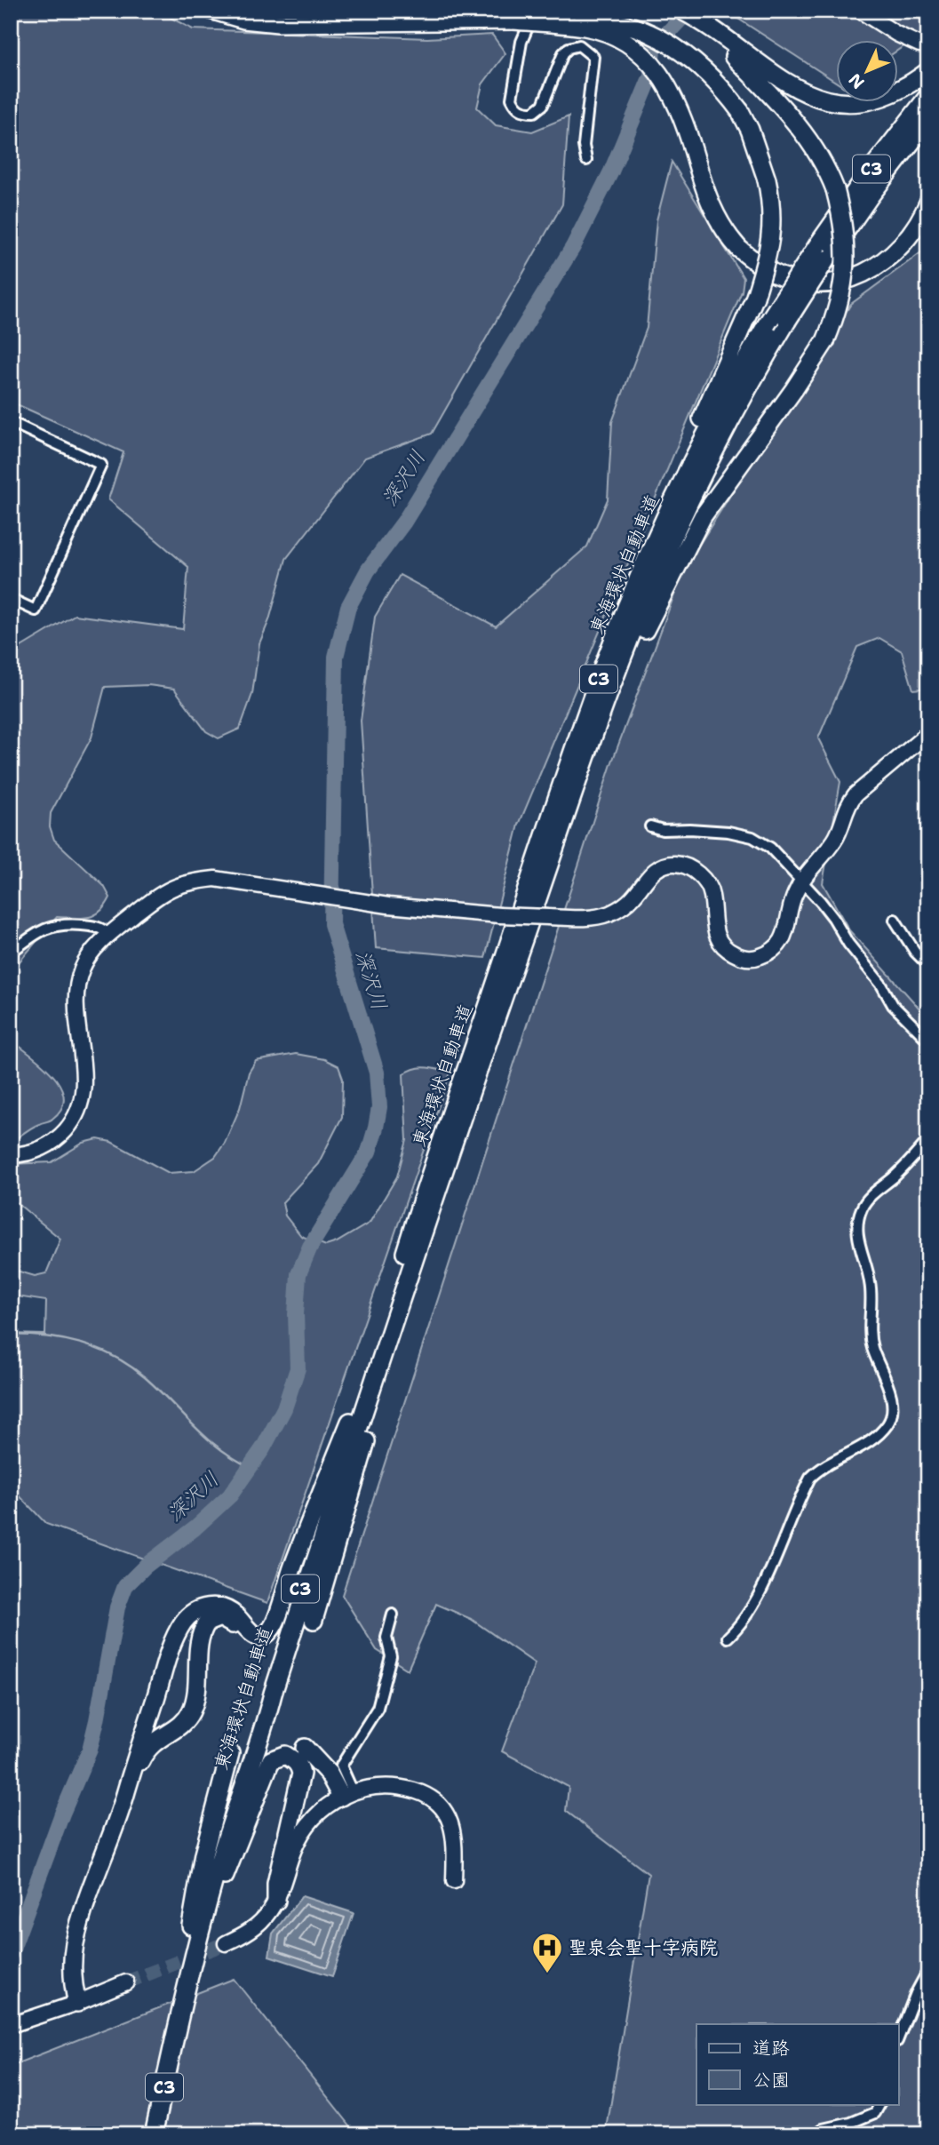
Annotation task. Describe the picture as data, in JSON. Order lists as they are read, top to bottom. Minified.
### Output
{"streets":{"highway":["C3","東海環状自動車道"]},"crossings":[["C3","東海環状自動車道"]],"water":["深沢川"],"places":{"hospital":["聖泉会聖十字病院"]},"legend":["道路","公園"],"north":"bottom left"}
